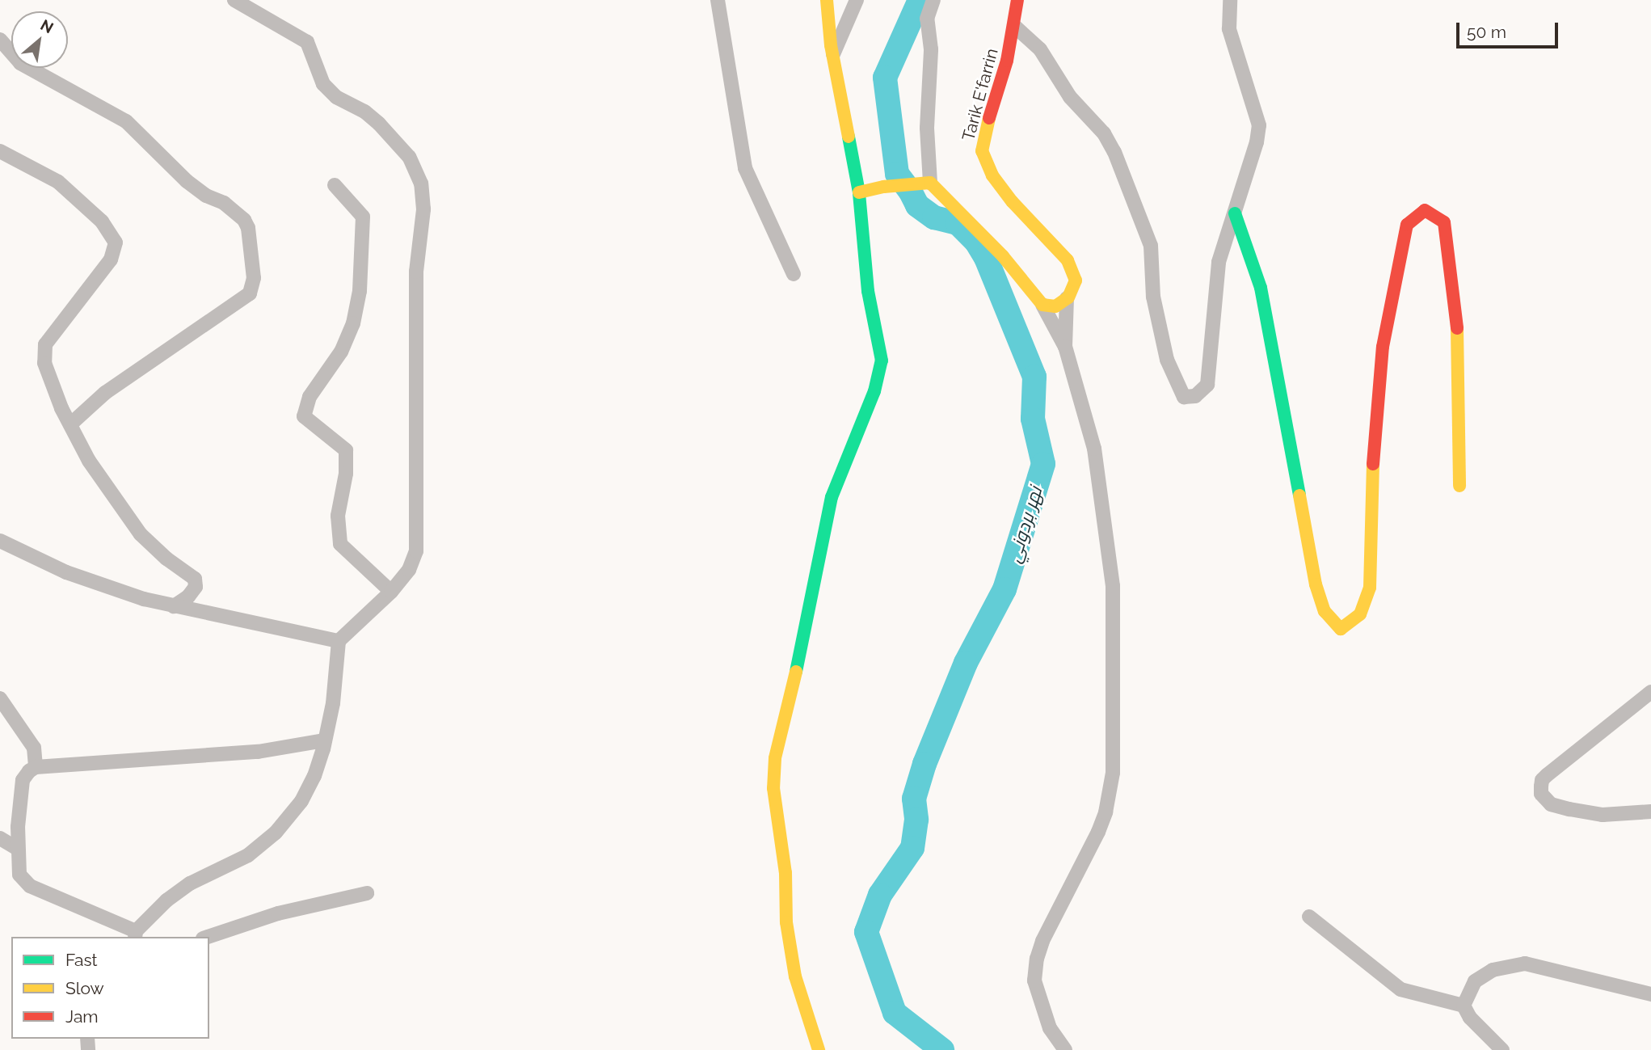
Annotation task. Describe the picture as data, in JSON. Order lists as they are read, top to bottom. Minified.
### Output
{"streets":{"street":["Tarik E'farrin"]},"water":["نهر بردوني"],"legend":["Fast","Slow","Jam"],"scale_bar":"50 m","north":"top right"}
